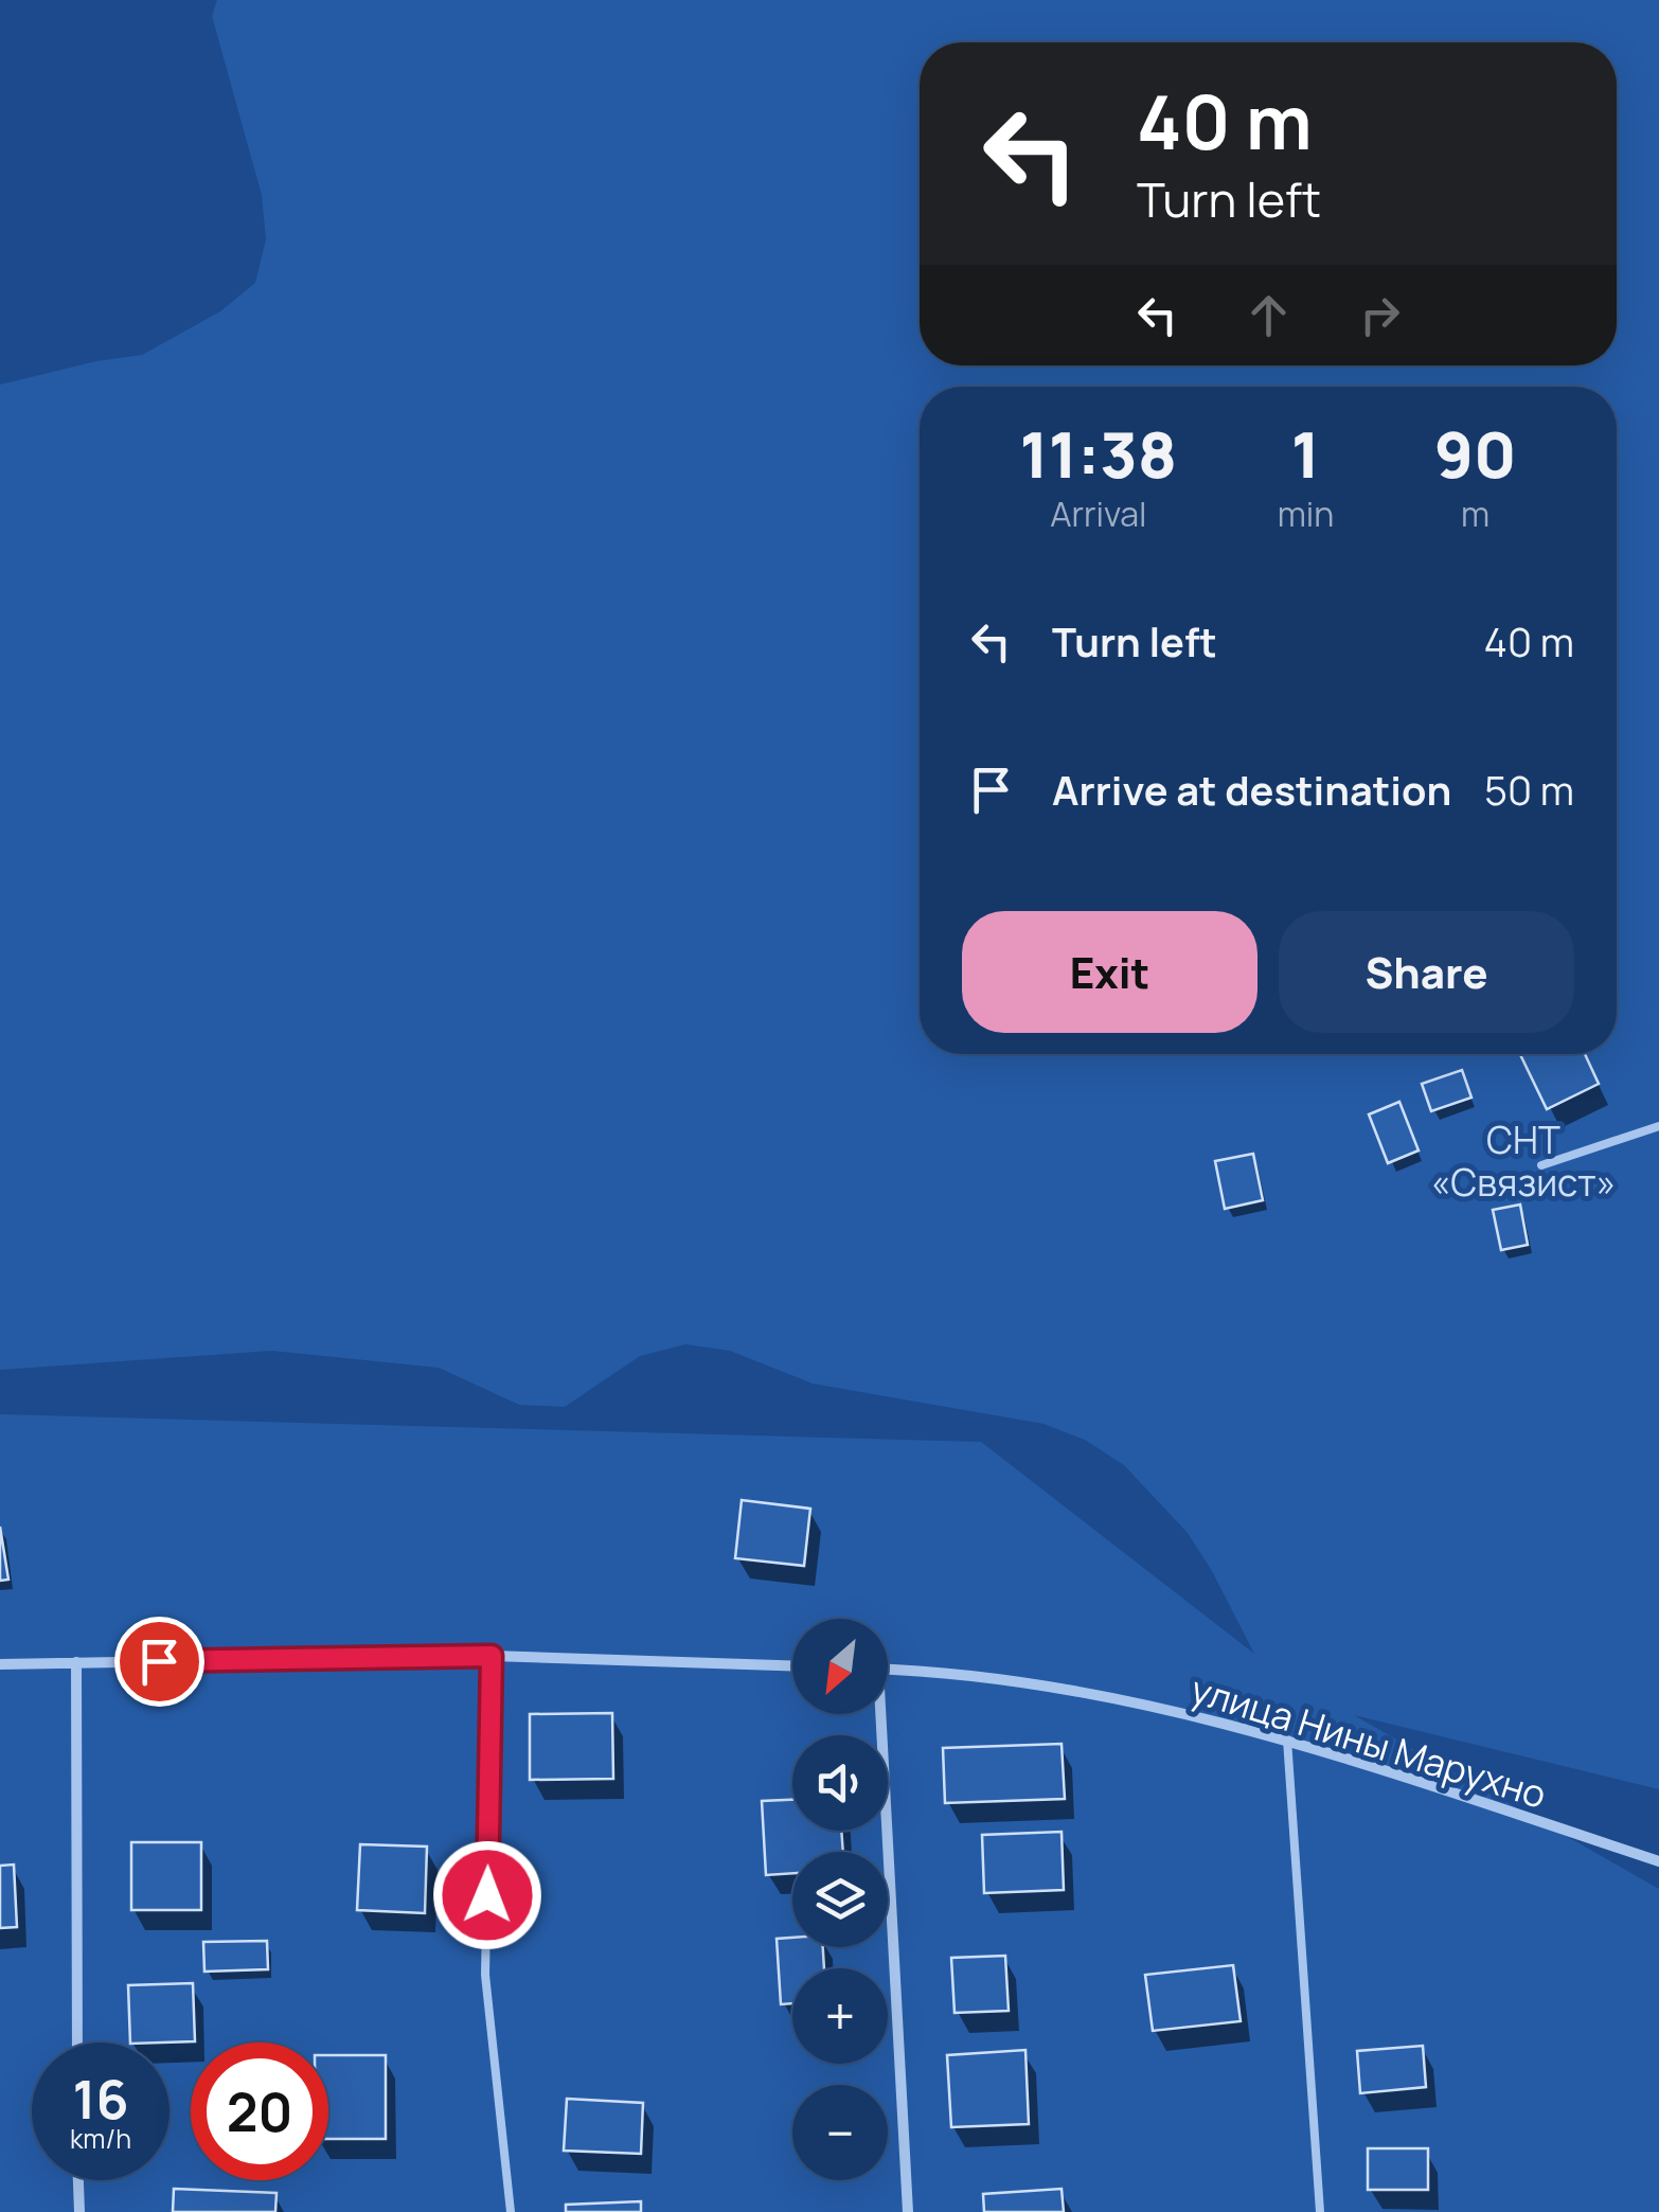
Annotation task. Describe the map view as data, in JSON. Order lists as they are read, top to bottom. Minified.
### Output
{"streets":{"street":["улица Нины Марухно"]},"parks":["СНТ «Связист»"],"north":"bottom left","page":{"turn":["40 m","Turn left"],"eta":["11:38","Arrival","1","min","90","m"],"list":[{"name":"Turn left","value":"40 m"},{"name":"Arrive at destination","value":"50 m"}],"buttons":["Exit","Share"],"map_buttons":["+","−"],"speed":"16 km/h","limit":"20"}}
